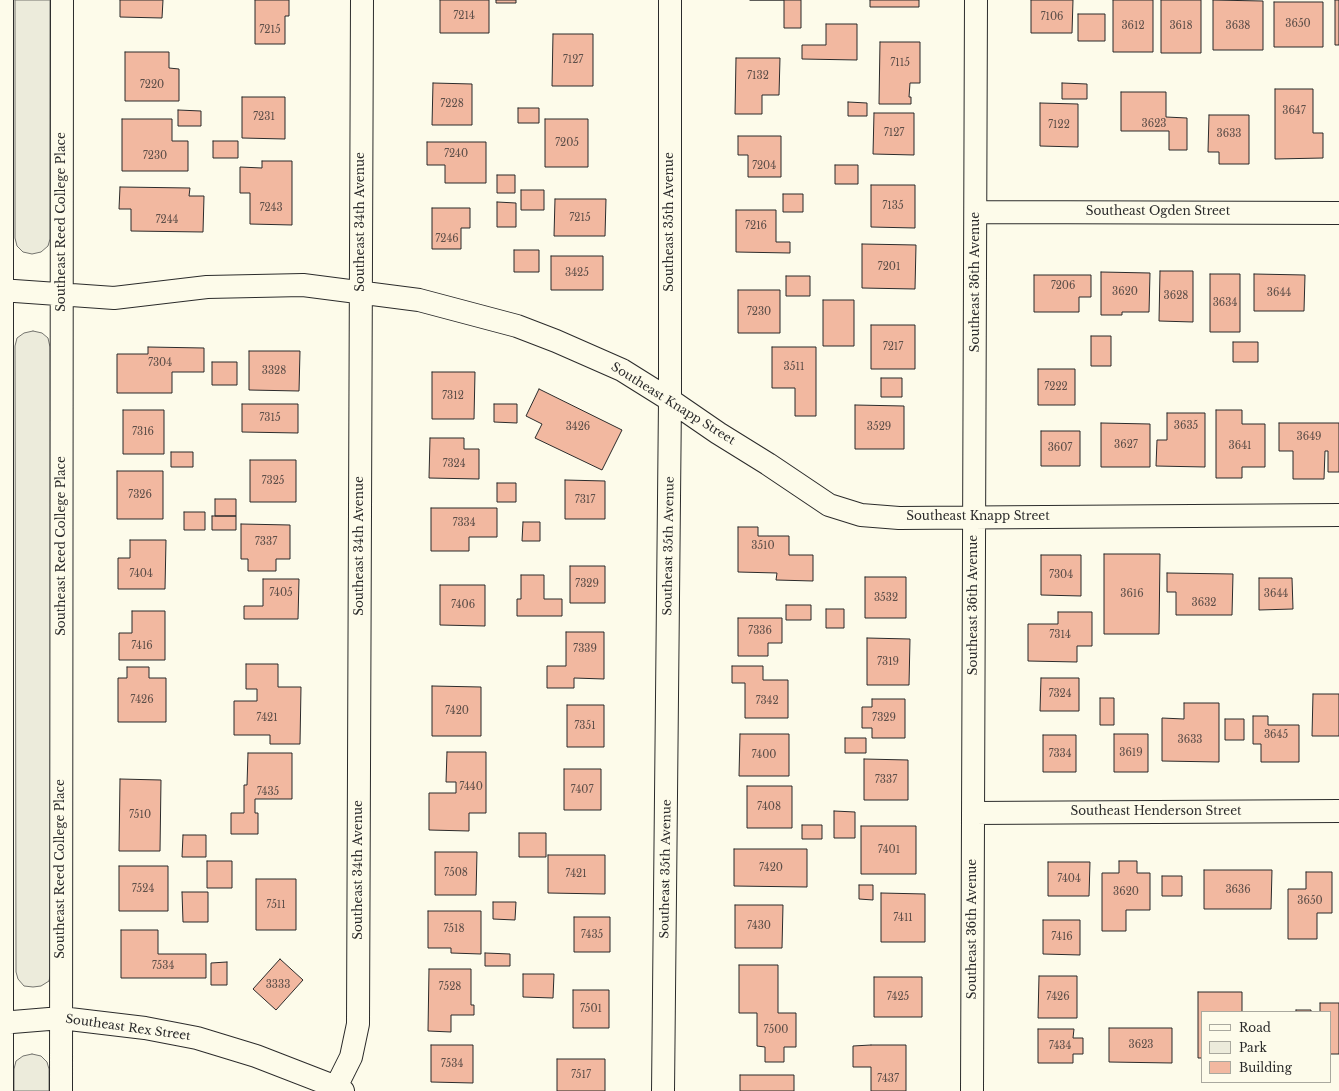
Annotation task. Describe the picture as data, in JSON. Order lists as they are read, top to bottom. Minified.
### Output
{"streets":{"street":["Southeast Ogden Street","Southeast Reed College Place","Southeast 34th Avenue","Southeast 35th Avenue","Southeast 36th Avenue","Southeast Knapp Street","Southeast Henderson Street","Southeast Rex Street"]},"crossings":[["Southeast Ogden Street","Southeast 36th Avenue"],["Southeast Reed College Place","Southeast Knapp Street"],["Southeast Reed College Place","Southeast Rex Street"],["Southeast 34th Avenue","Southeast Knapp Street"],["Southeast 34th Avenue","Southeast Rex Street"],["Southeast 35th Avenue","Southeast Knapp Street"],["Southeast 36th Avenue","Southeast Knapp Street"],["Southeast 36th Avenue","Southeast Henderson Street"]],"house_numbers":["7214","7106","3650","3612","3618","3638","7215","7127","7115","7132","7220","7228","3647","7231","3623","7122","7127","3633","7205","7240","7230","7204","7135","7243","7215","7244","7216","7246","7201","3425","7206","3620","3644","3628","3634","7230","7217","7304","3511","3328","7222","7312","7315","3635","3426","3529","7316","3649","3627","3641","3607","7324","7325","7326","7317","7334","7337","3510","7404","7304","7329","7405","3616","3644","3532","3632","7406","7336","7314","7416","7339","7319","7324","7426","7342","7420","7421","7329","7351","3645","3633","3619","7334","7400","7337","7440","7407","7435","7408","7510","7401","7420","7508","7421","7404","7524","3636","3620","3650","7511","7411","7430","7518","7435","7416","7534","3333","7528","7425","7426","7501","7500","3623","7434","7534","7517","7437"],"legend":["Road","Park","Building"]}
